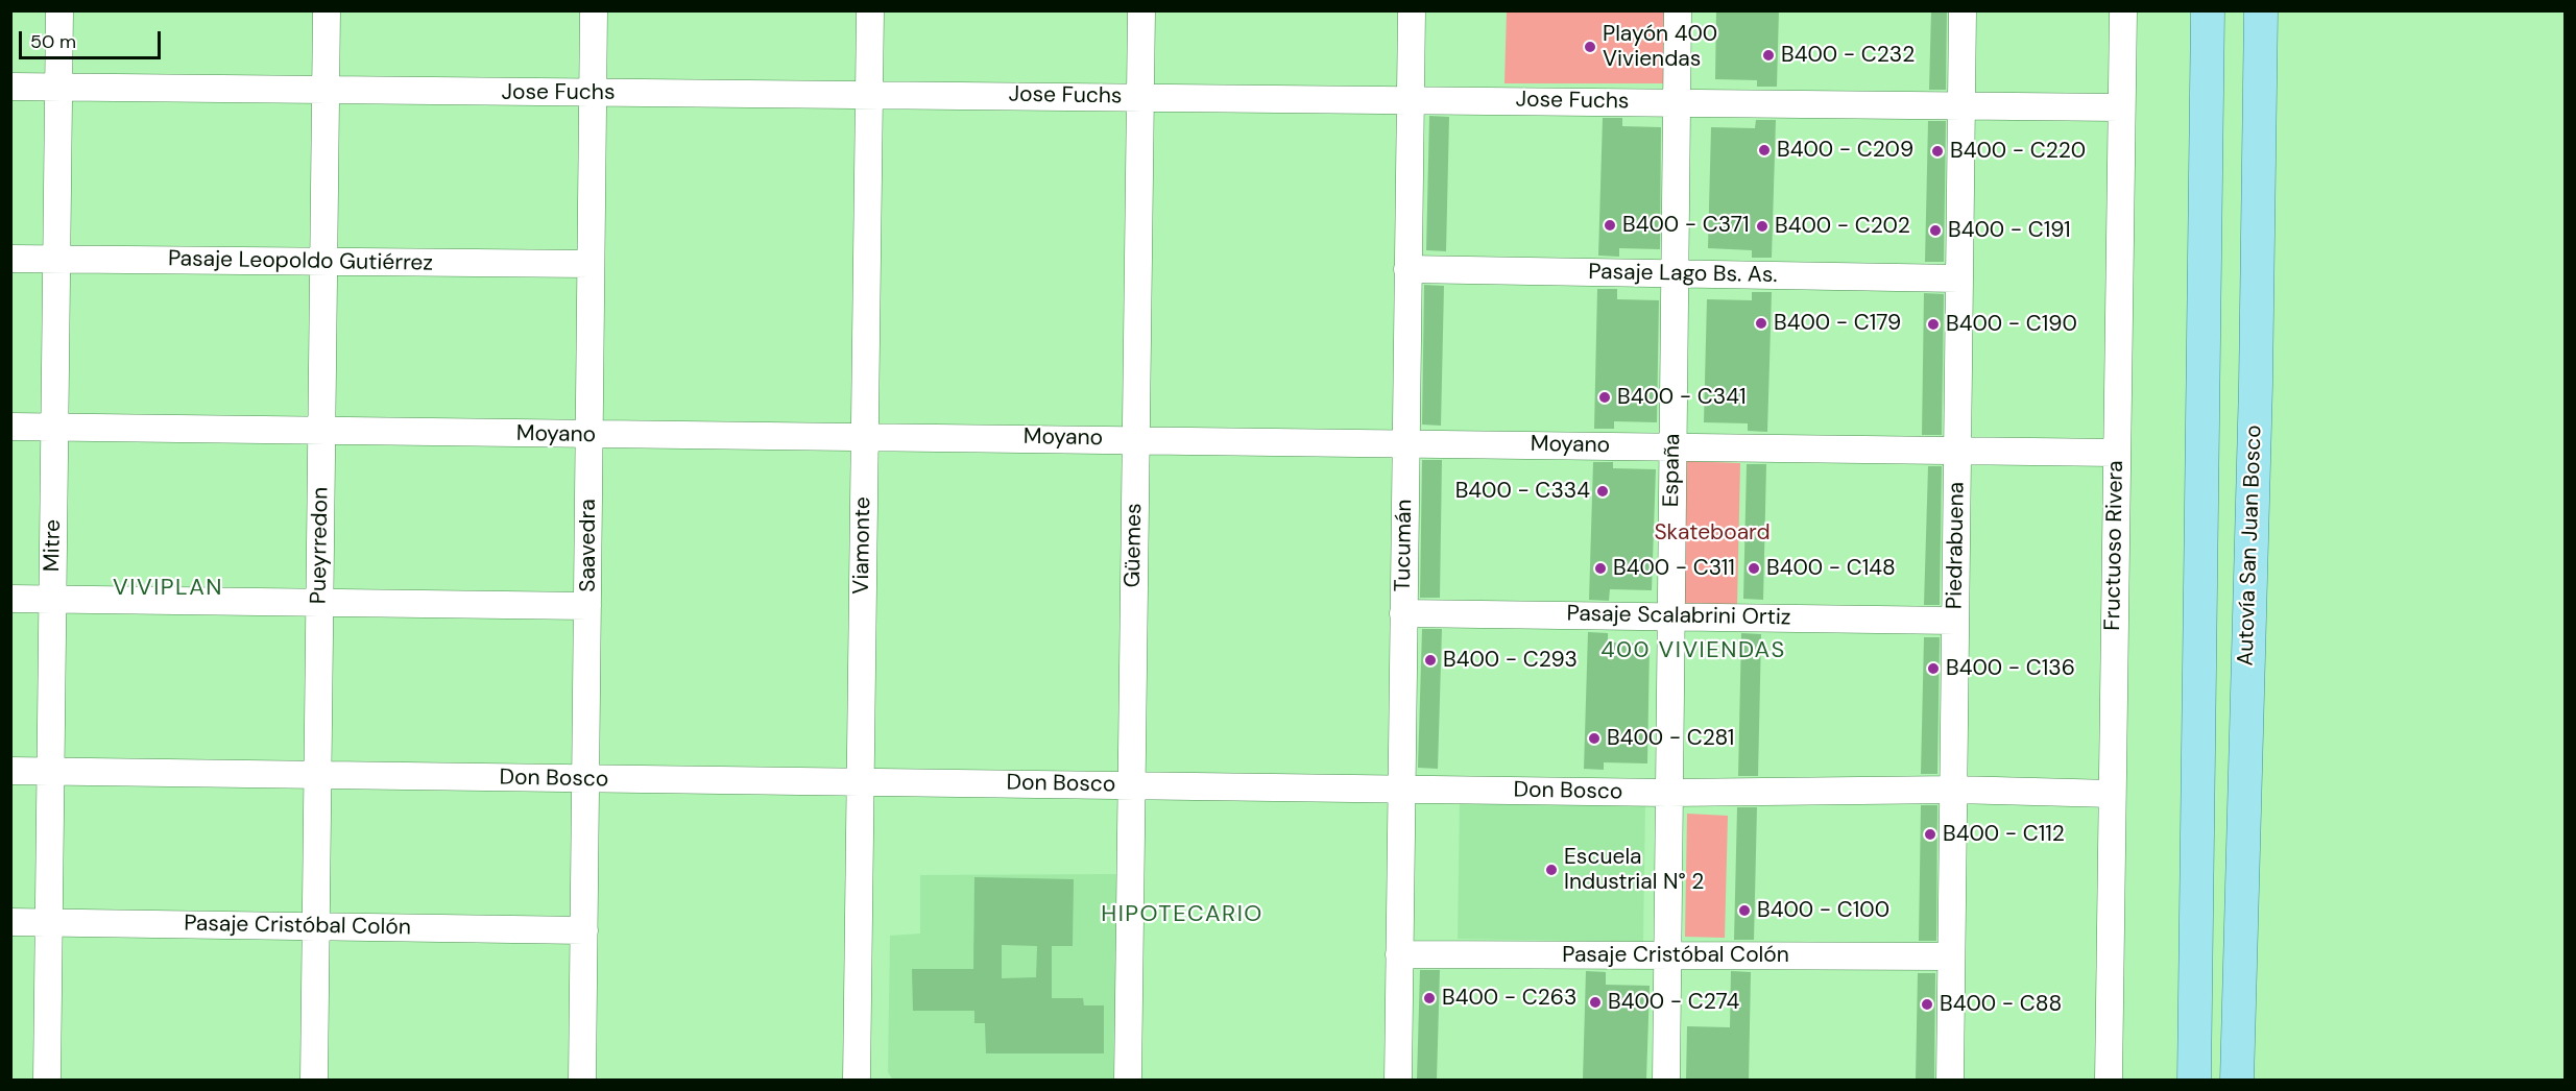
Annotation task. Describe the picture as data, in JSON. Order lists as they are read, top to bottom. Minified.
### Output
{"streets":{"main road":["Autovía San Juan Bosco"],"street":["Jose Fuchs","Pasaje Leopoldo Gutiérrez","Pasaje Lago Bs. As.","Moyano","España","Mitre","Pueyrredon","Saavedra","Viamonte","Güemes","Tucumán","Piedrabuena","Fructuoso Rivera","Pasaje Scalabrini Ortiz","Don Bosco","Pasaje Cristóbal Colón"]},"crossings":[["Jose Fuchs","España"],["Jose Fuchs","Mitre"],["Jose Fuchs","Pueyrredon"],["Jose Fuchs","Saavedra"],["Jose Fuchs","Viamonte"],["Jose Fuchs","Güemes"],["Jose Fuchs","Tucumán"],["Jose Fuchs","Piedrabuena"],["Jose Fuchs","Fructuoso Rivera"],["Pasaje Leopoldo Gutiérrez","Mitre"],["Pasaje Leopoldo Gutiérrez","Pueyrredon"],["Pasaje Leopoldo Gutiérrez","Saavedra"],["Pasaje Lago Bs. As.","España"],["Pasaje Lago Bs. As.","Tucumán"],["Pasaje Lago Bs. As.","Piedrabuena"],["Moyano","España"],["Moyano","Mitre"],["Moyano","Pueyrredon"],["Moyano","Saavedra"],["Moyano","Viamonte"],["Moyano","Güemes"],["Moyano","Tucumán"],["Moyano","Piedrabuena"],["Moyano","Fructuoso Rivera"],["España","Pasaje Scalabrini Ortiz"],["España","Don Bosco"],["España","Pasaje Cristóbal Colón"],["Mitre","Don Bosco"],["Mitre","Pasaje Cristóbal Colón"],["Pueyrredon","Don Bosco"],["Pueyrredon","Pasaje Cristóbal Colón"],["Saavedra","Don Bosco"],["Saavedra","Pasaje Cristóbal Colón"],["Viamonte","Don Bosco"],["Güemes","Don Bosco"],["Tucumán","Pasaje Scalabrini Ortiz"],["Tucumán","Don Bosco"],["Tucumán","Pasaje Cristóbal Colón"],["Piedrabuena","Pasaje Scalabrini Ortiz"],["Piedrabuena","Don Bosco"],["Piedrabuena","Pasaje Cristóbal Colón"],["Fructuoso Rivera","Don Bosco"]],"districts":["VIVIPLAN","400 VIVIENDAS","HIPOTECARIO"],"parks":["Skateboard"],"places":["Playón 400 Viviendas","B400 - C232","B400 - C209","B400 - C220","B400 - C371","B400 - C202","B400 - C191","B400 - C179","B400 - C190","B400 - C341","B400 - C334","B400 - C311","B400 - C148","B400 - C293","B400 - C136","B400 - C281","B400 - C112","Escuela Industrial N° 2","B400 - C100","B400 - C263","B400 - C274","B400 - C88"],"scale_bar":"50 m"}
